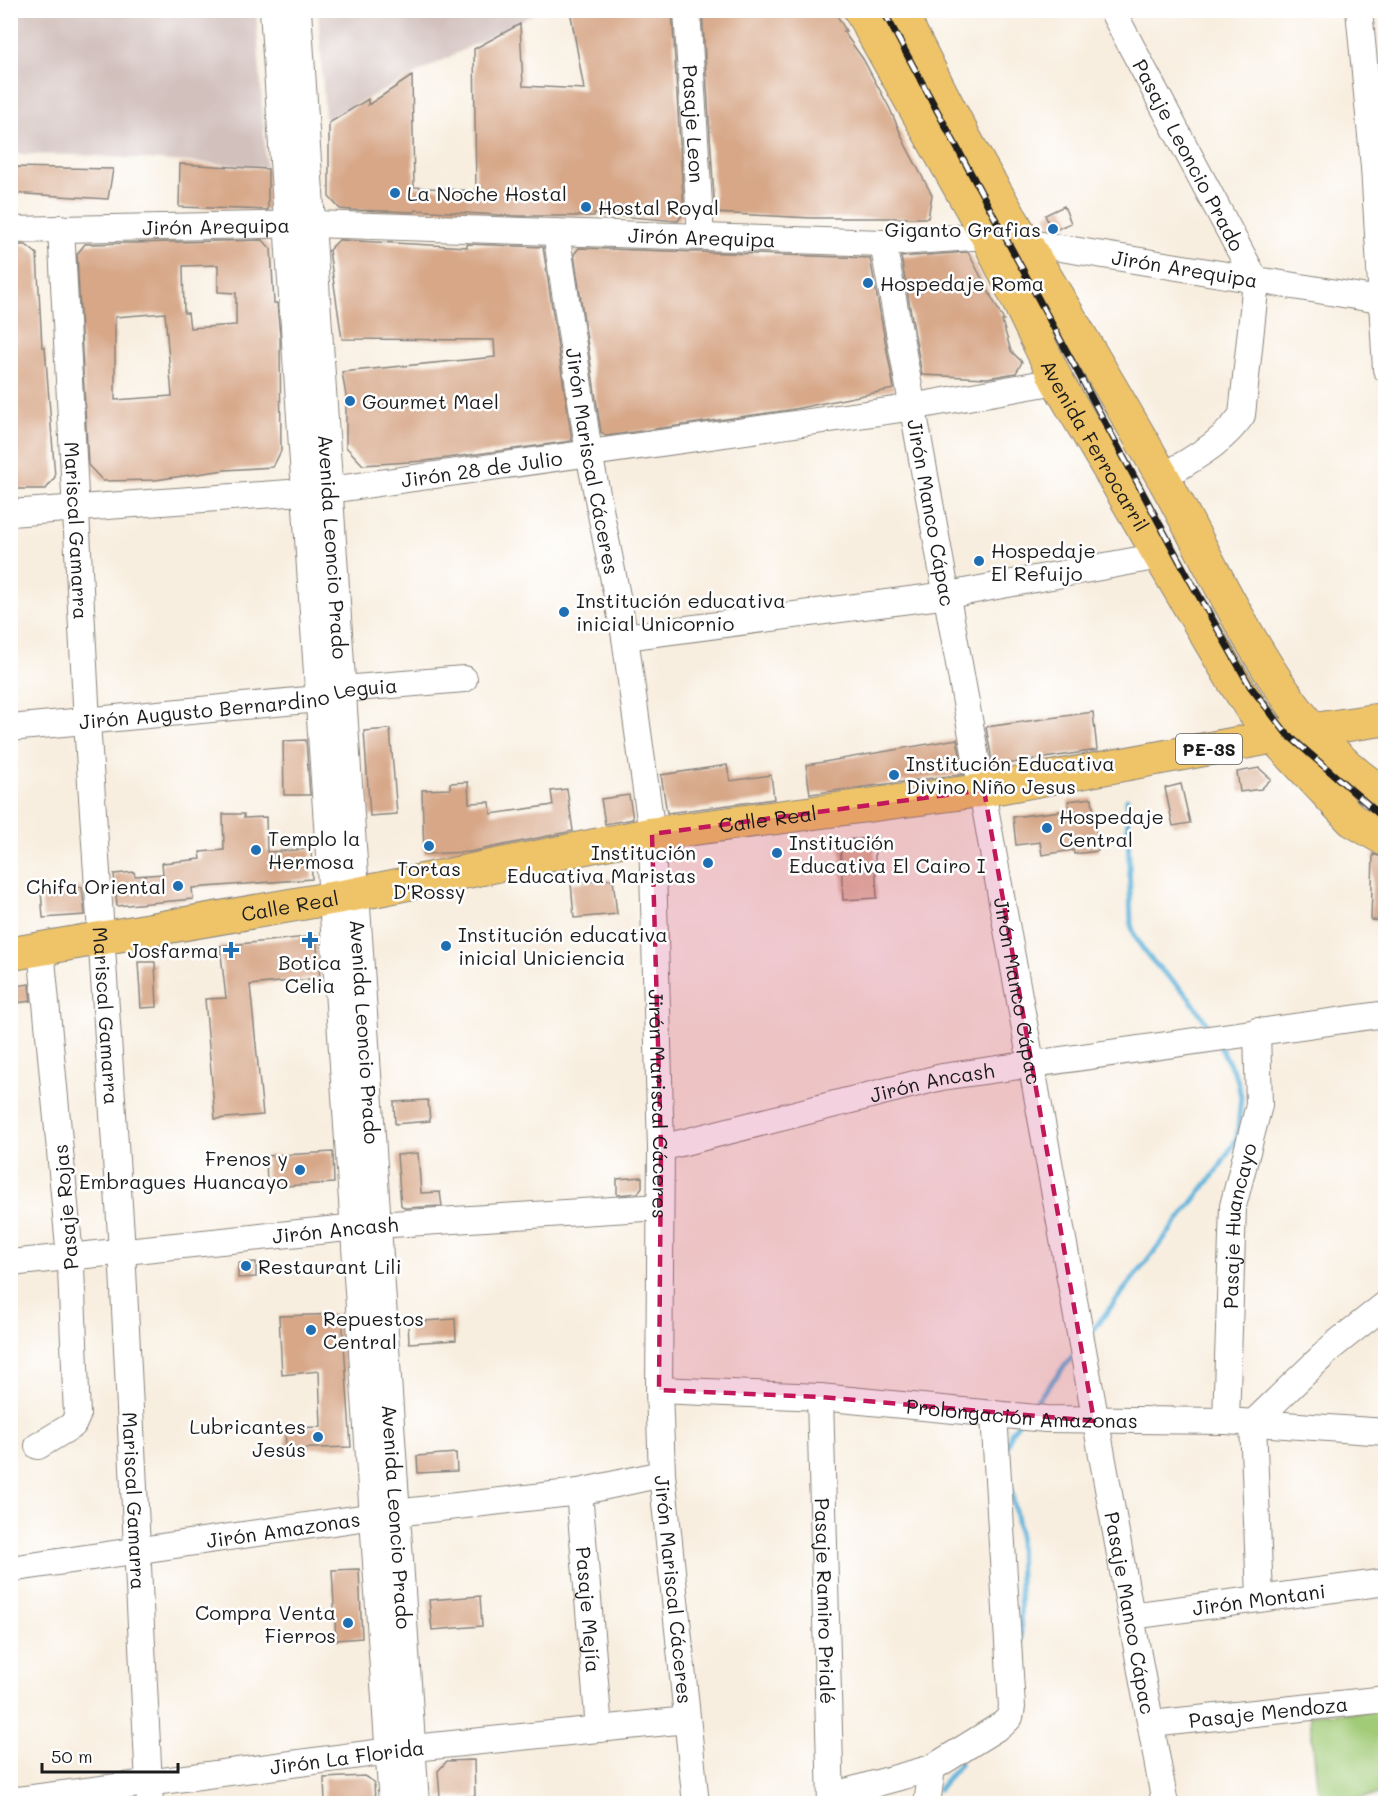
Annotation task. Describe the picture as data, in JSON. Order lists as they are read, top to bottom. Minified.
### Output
{"streets":{"main road":["Avenida Ferrocarril","PE-3S","Calle Real"],"street":["Pasaje Leon","Pasaje Leoncio Prado","Jirón Arequipa","Jirón Mariscal Cáceres","Jirón 28 de Julio","Jirón Manco Cápac","Mariscal Gamarra","Avenida Leoncio Prado","Jirón Augusto Bernardino Leguia","Jirón Ancash","Pasaje Rojas","Pasaje Huancayo","Prolongación Amazonas","Jirón Amazonas","Jirón Montani","Pasaje Ramiro Prialé","Pasaje Mejía","Pasaje Manco Cápac","Pasaje Mendoza","Jirón La Florida"]},"crossings":[["Pasaje Leon","Jirón Arequipa"],["Pasaje Leoncio Prado","Jirón Arequipa"],["Jirón Arequipa","Avenida Ferrocarril"],["Jirón Arequipa","Jirón Mariscal Cáceres"],["Jirón Arequipa","Jirón Manco Cápac"],["Jirón Arequipa","Mariscal Gamarra"],["Jirón Arequipa","Avenida Leoncio Prado"],["Avenida Ferrocarril","Jirón 28 de Julio"],["Avenida Ferrocarril","Calle Real"],["Jirón Mariscal Cáceres","Jirón 28 de Julio"],["Jirón Mariscal Cáceres","Calle Real"],["Jirón Mariscal Cáceres","Jirón Ancash"],["Jirón Mariscal Cáceres","Prolongación Amazonas"],["Jirón Mariscal Cáceres","Jirón Amazonas"],["Jirón Mariscal Cáceres","Jirón La Florida"],["Jirón 28 de Julio","Jirón Manco Cápac"],["Jirón 28 de Julio","Mariscal Gamarra"],["Jirón 28 de Julio","Avenida Leoncio Prado"],["Jirón Manco Cápac","Calle Real"],["Jirón Manco Cápac","Jirón Ancash"],["Jirón Manco Cápac","Prolongación Amazonas"],["Jirón Manco Cápac","Pasaje Manco Cápac"],["Mariscal Gamarra","Jirón Augusto Bernardino Leguia"],["Mariscal Gamarra","Calle Real"],["Mariscal Gamarra","Jirón Ancash"],["Mariscal Gamarra","Jirón Amazonas"],["Mariscal Gamarra","Jirón La Florida"],["Avenida Leoncio Prado","Jirón Augusto Bernardino Leguia"],["Avenida Leoncio Prado","Calle Real"],["Avenida Leoncio Prado","Jirón Ancash"],["Avenida Leoncio Prado","Jirón Amazonas"],["Avenida Leoncio Prado","Jirón La Florida"],["Calle Real","Pasaje Rojas"],["Jirón Ancash","Pasaje Rojas"],["Jirón Ancash","Pasaje Huancayo"],["Pasaje Huancayo","Prolongación Amazonas"],["Prolongación Amazonas","Pasaje Ramiro Prialé"],["Prolongación Amazonas","Pasaje Manco Cápac"],["Jirón Amazonas","Pasaje Mejía"],["Jirón Montani","Pasaje Manco Cápac"],["Pasaje Mejía","Jirón La Florida"],["Pasaje Manco Cápac","Pasaje Mendoza"]],"places":{"other":["La Noche Hostal","Hostal Royal","Giganto Grafias","Hospedaje Roma","Gourmet Mael","Hospedaje El Refuijo","Institución educativa inicial Unicornio","Institución Educativa Divino Niño Jesus","Hospedaje Central","Tortas D'Rossy","Templo la Hermosa","Institución Educativa El Cairo I","Institución Educativa Maristas","Chifa Oriental","Institución educativa inicial Uniciencia","Frenos y Embragues Huancayo","Restaurant Lili","Repuestos Central","Lubricantes Jesús","Compra Venta Fierros"],"health":["Botica Celia","Josfarma"]},"scale_bar":"50 m"}
